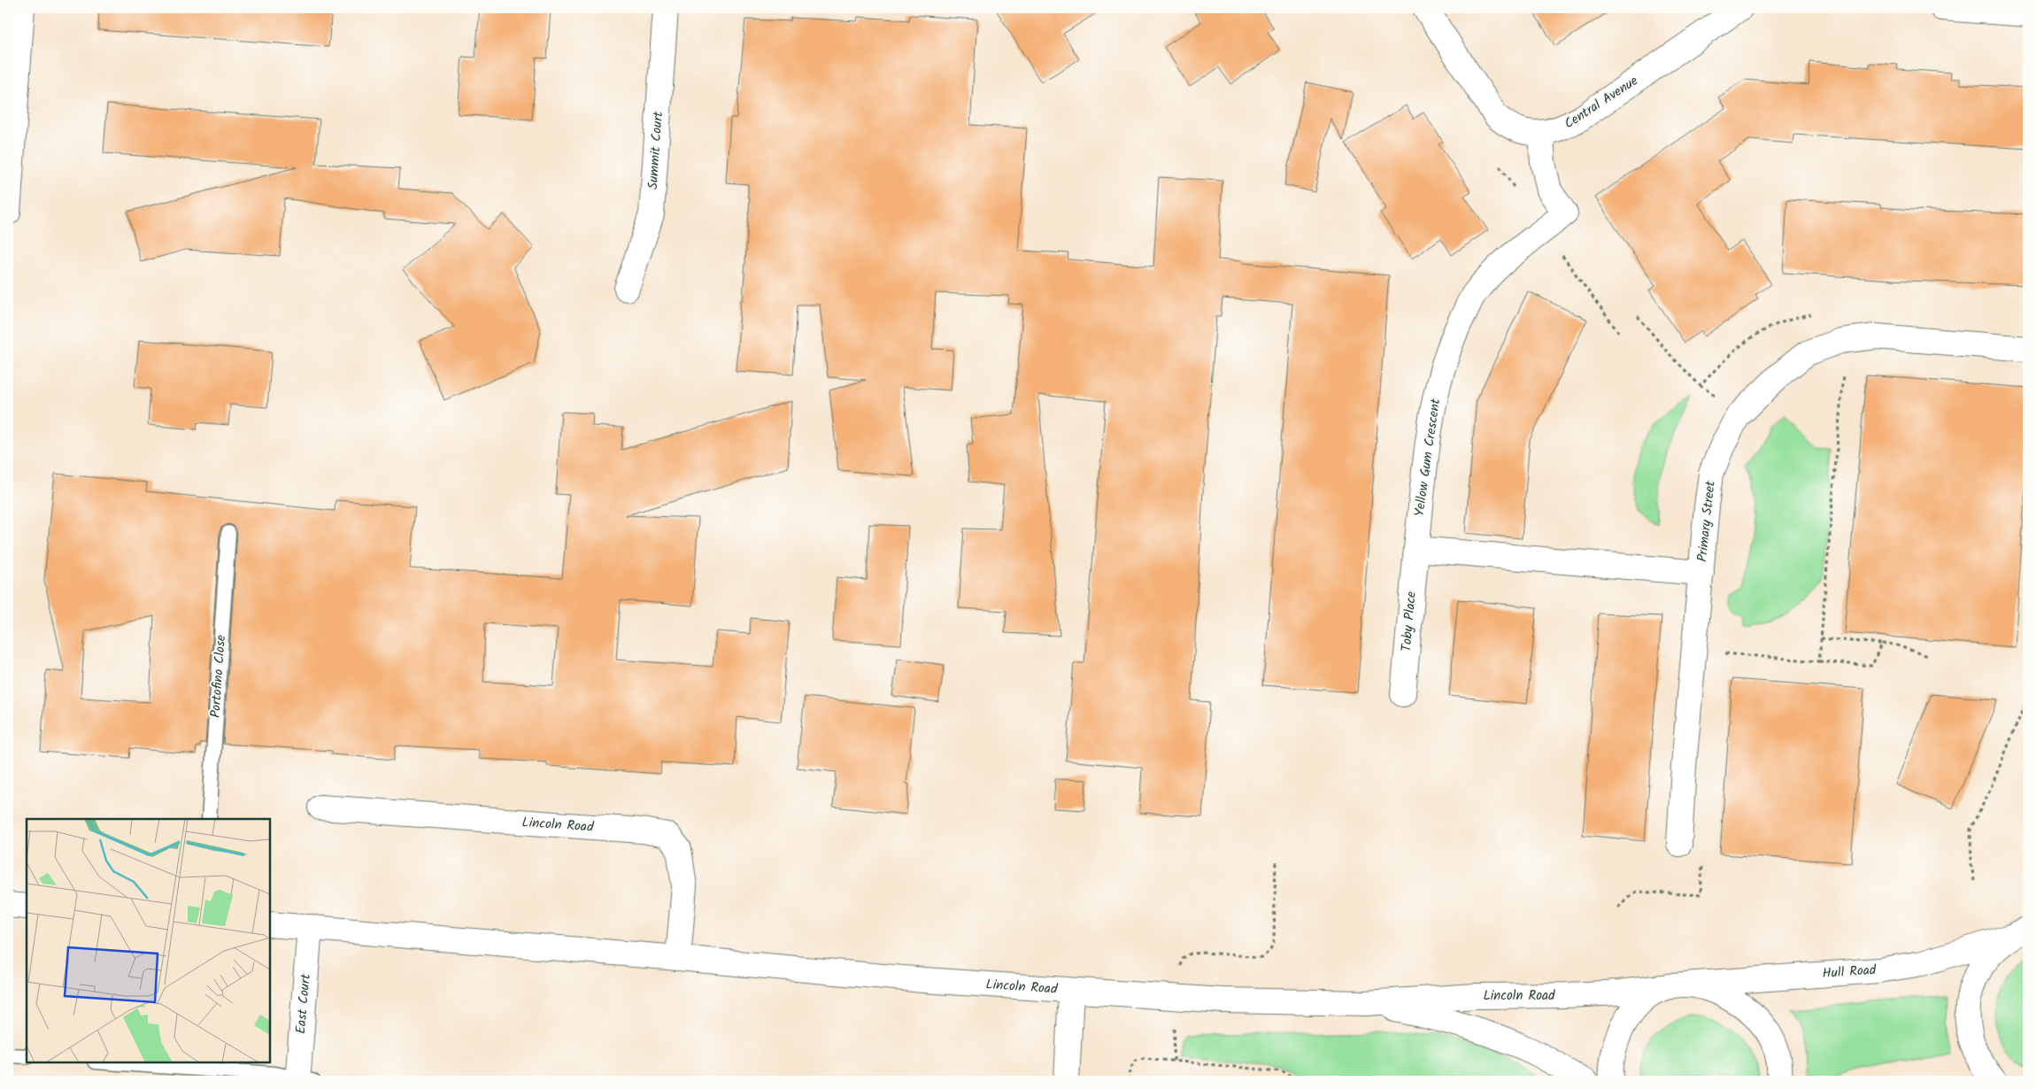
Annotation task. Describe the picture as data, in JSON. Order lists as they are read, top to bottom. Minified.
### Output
{"streets":{"street":["Central Avenue","Summit Court","Yellow Gum Crescent","Primary Street","Toby Place","Lincoln Road","Hull Road","East Court"],"lane":["Portofino Close"]},"crossings":[["Central Avenue","Yellow Gum Crescent"],["Yellow Gum Crescent","Toby Place"],["Lincoln Road","Hull Road"],["Lincoln Road","East Court"]]}
